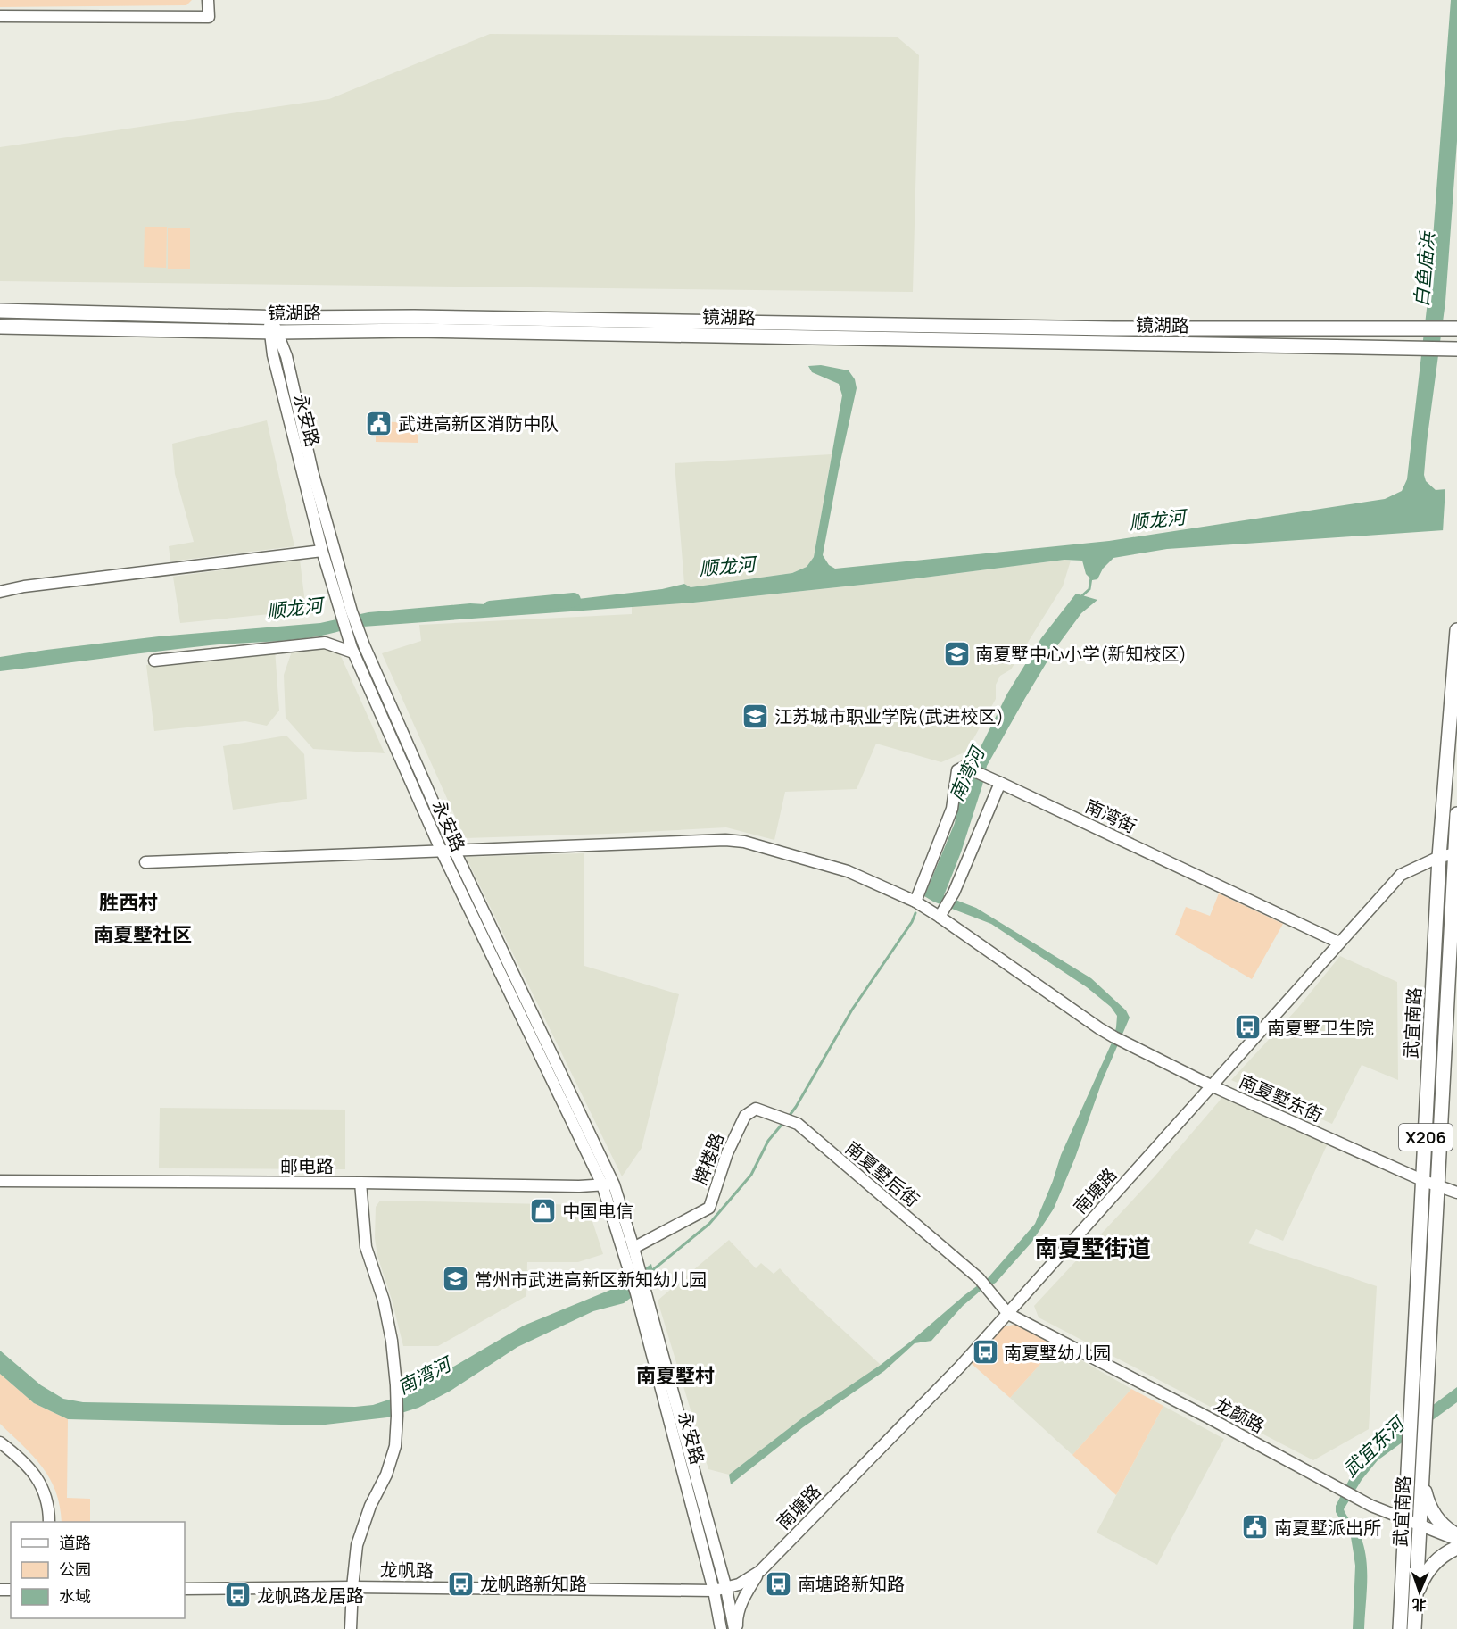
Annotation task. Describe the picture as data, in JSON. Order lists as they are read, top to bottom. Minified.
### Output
{"streets":{"main road":["镜湖路","武宜南路","X206"],"street":["永安路","南湾街","南夏墅东街","牌楼路","邮电路","南夏墅后街","南塘路","龙颜路","龙帆路"]},"crossings":[["镜湖路","永安路"],["永安路","南夏墅东街"],["永安路","牌楼路"],["永安路","邮电路"],["永安路","南塘路"],["永安路","龙帆路"],["南湾街","南夏墅东街"],["南湾街","南塘路"],["武宜南路","南夏墅东街"],["武宜南路","南塘路"],["武宜南路","龙颜路"],["南夏墅东街","南塘路"],["牌楼路","南夏墅后街"],["南夏墅后街","南塘路"],["南夏墅后街","龙颜路"],["南塘路","龙颜路"],["南塘路","龙帆路"]],"districts":["胜西村","南夏墅社区","南夏墅街道","南夏墅村"],"water":["白鱼庙浜","顺龙河","南湾河","武宜东河"],"places":{"public building":["武进高新区消防中队","南夏墅派出所"],"school or university":["南夏墅中心小学(新知校区)","江苏城市职业学院(武进校区)","常州市武进高新区新知幼儿园"],"bus stop":["南夏墅卫生院","南夏墅幼儿园","龙帆路新知路","南塘路新知路","龙帆路龙居路"],"shop":["中国电信"]},"legend":["道路","公园","水域"],"north":"bottom"}
